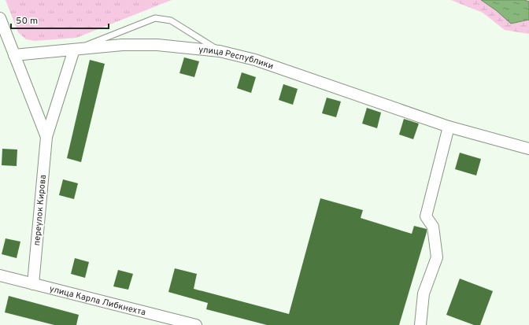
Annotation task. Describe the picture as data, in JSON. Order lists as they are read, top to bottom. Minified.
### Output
{"streets":{"street":["улица Республики","переулок Кирова","улица Карла Либкнехта"]},"crossings":[["улица Республики","переулок Кирова"],["переулок Кирова","улица Карла Либкнехта"]],"scale_bar":"50 m"}
